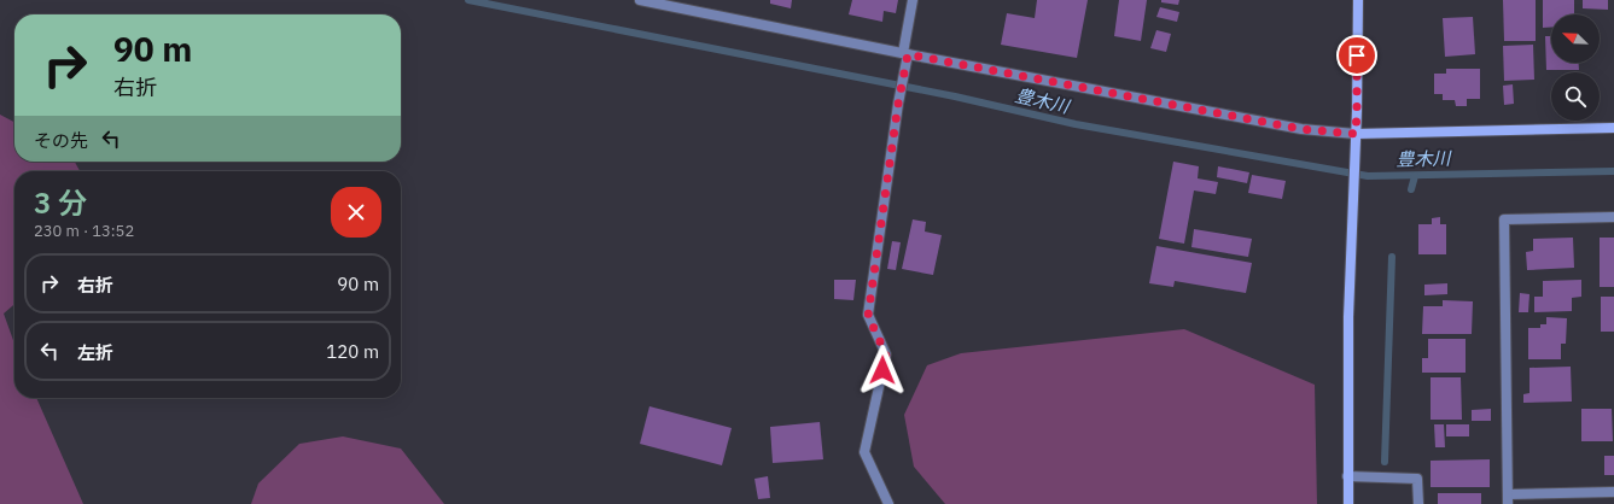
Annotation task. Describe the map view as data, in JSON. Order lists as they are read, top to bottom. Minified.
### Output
{"water":["豊木川"],"north":"top left","page":{"turn":["90 m","右折"],"then":"その先","heading":["3 分","230 m · 13:52"],"list":[{"name":"右折","value":"90 m"},{"name":"左折","value":"120 m"}]}}
